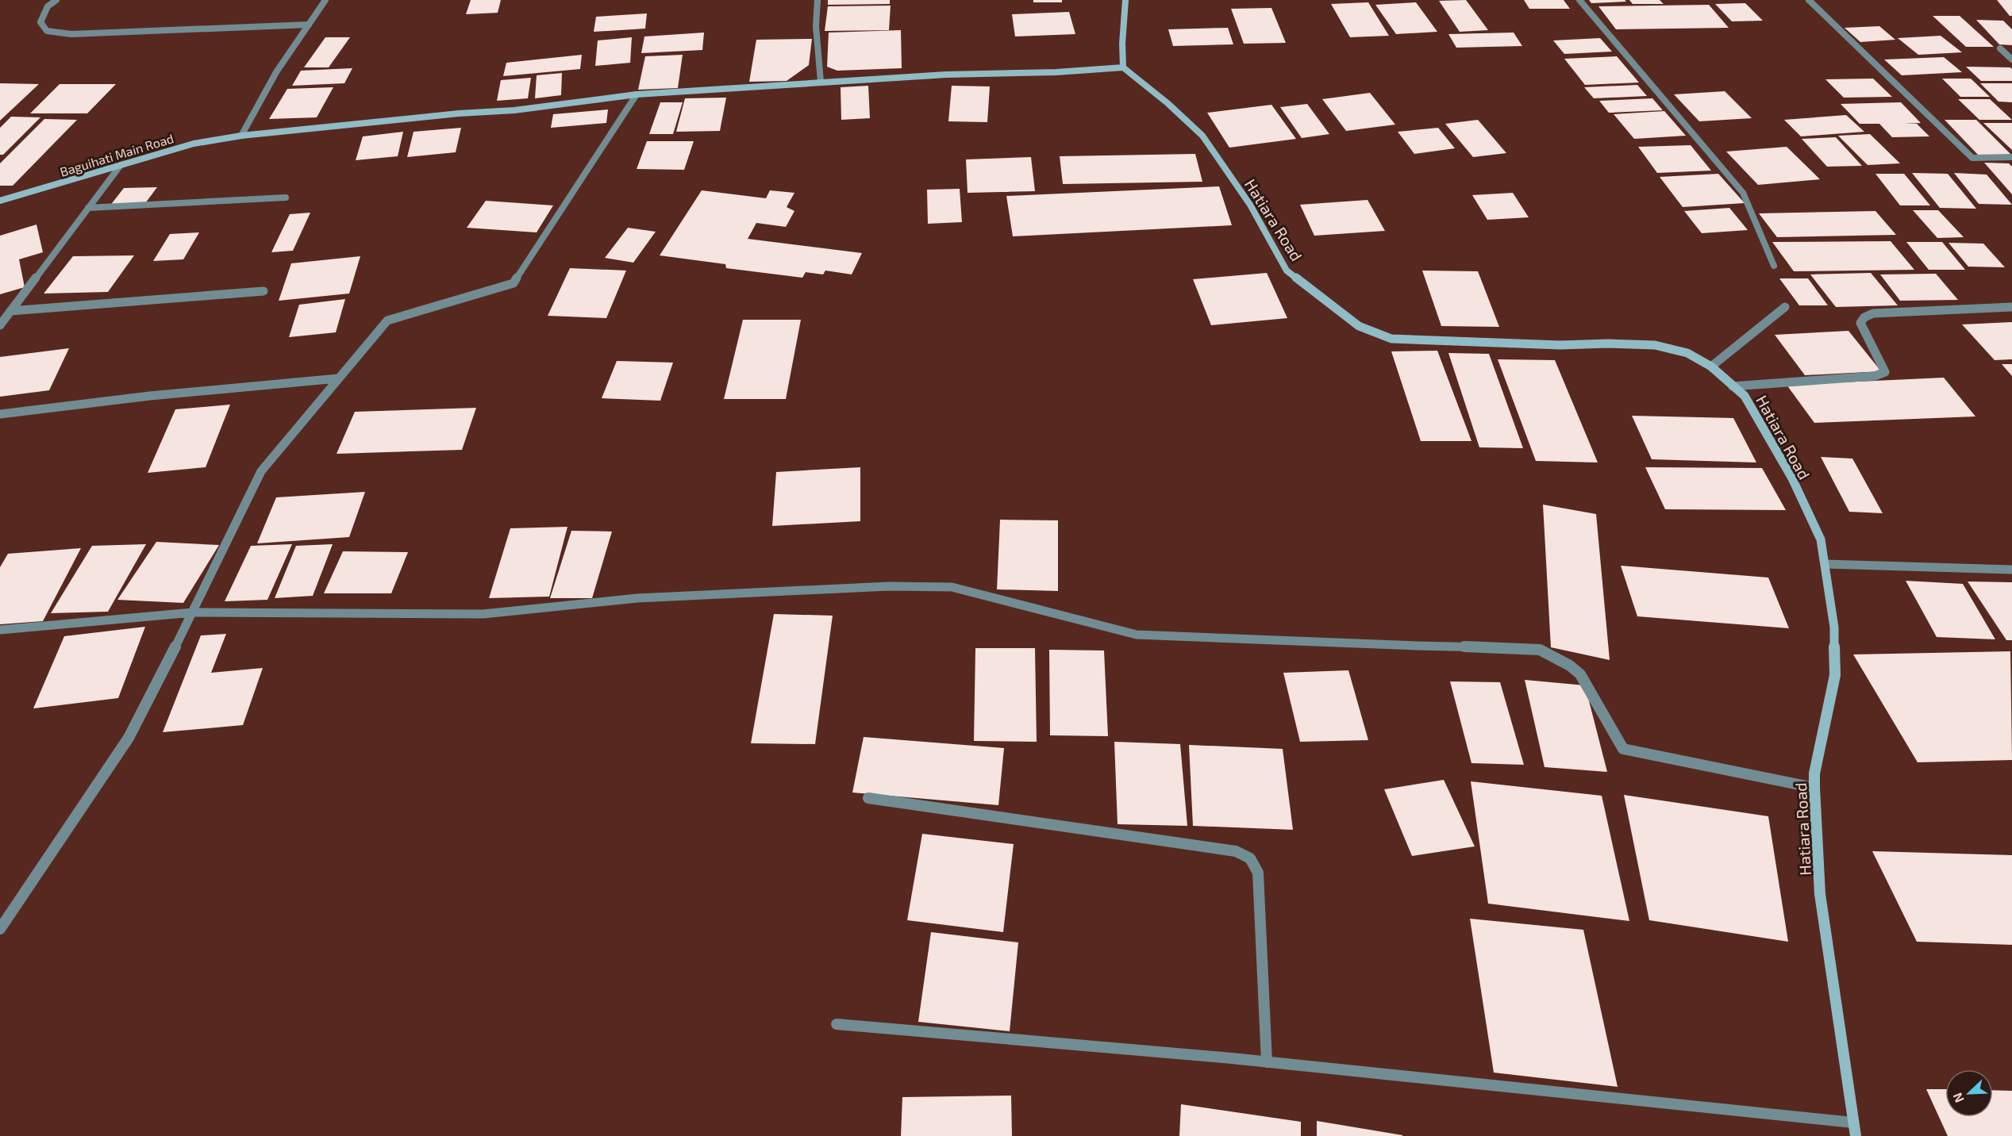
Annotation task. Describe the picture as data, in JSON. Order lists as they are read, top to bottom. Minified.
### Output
{"streets":{"street":["Baguihati Main Road","Hatiara Road"]},"crossings":[["Baguihati Main Road","Hatiara Road"]],"north":"bottom left"}
